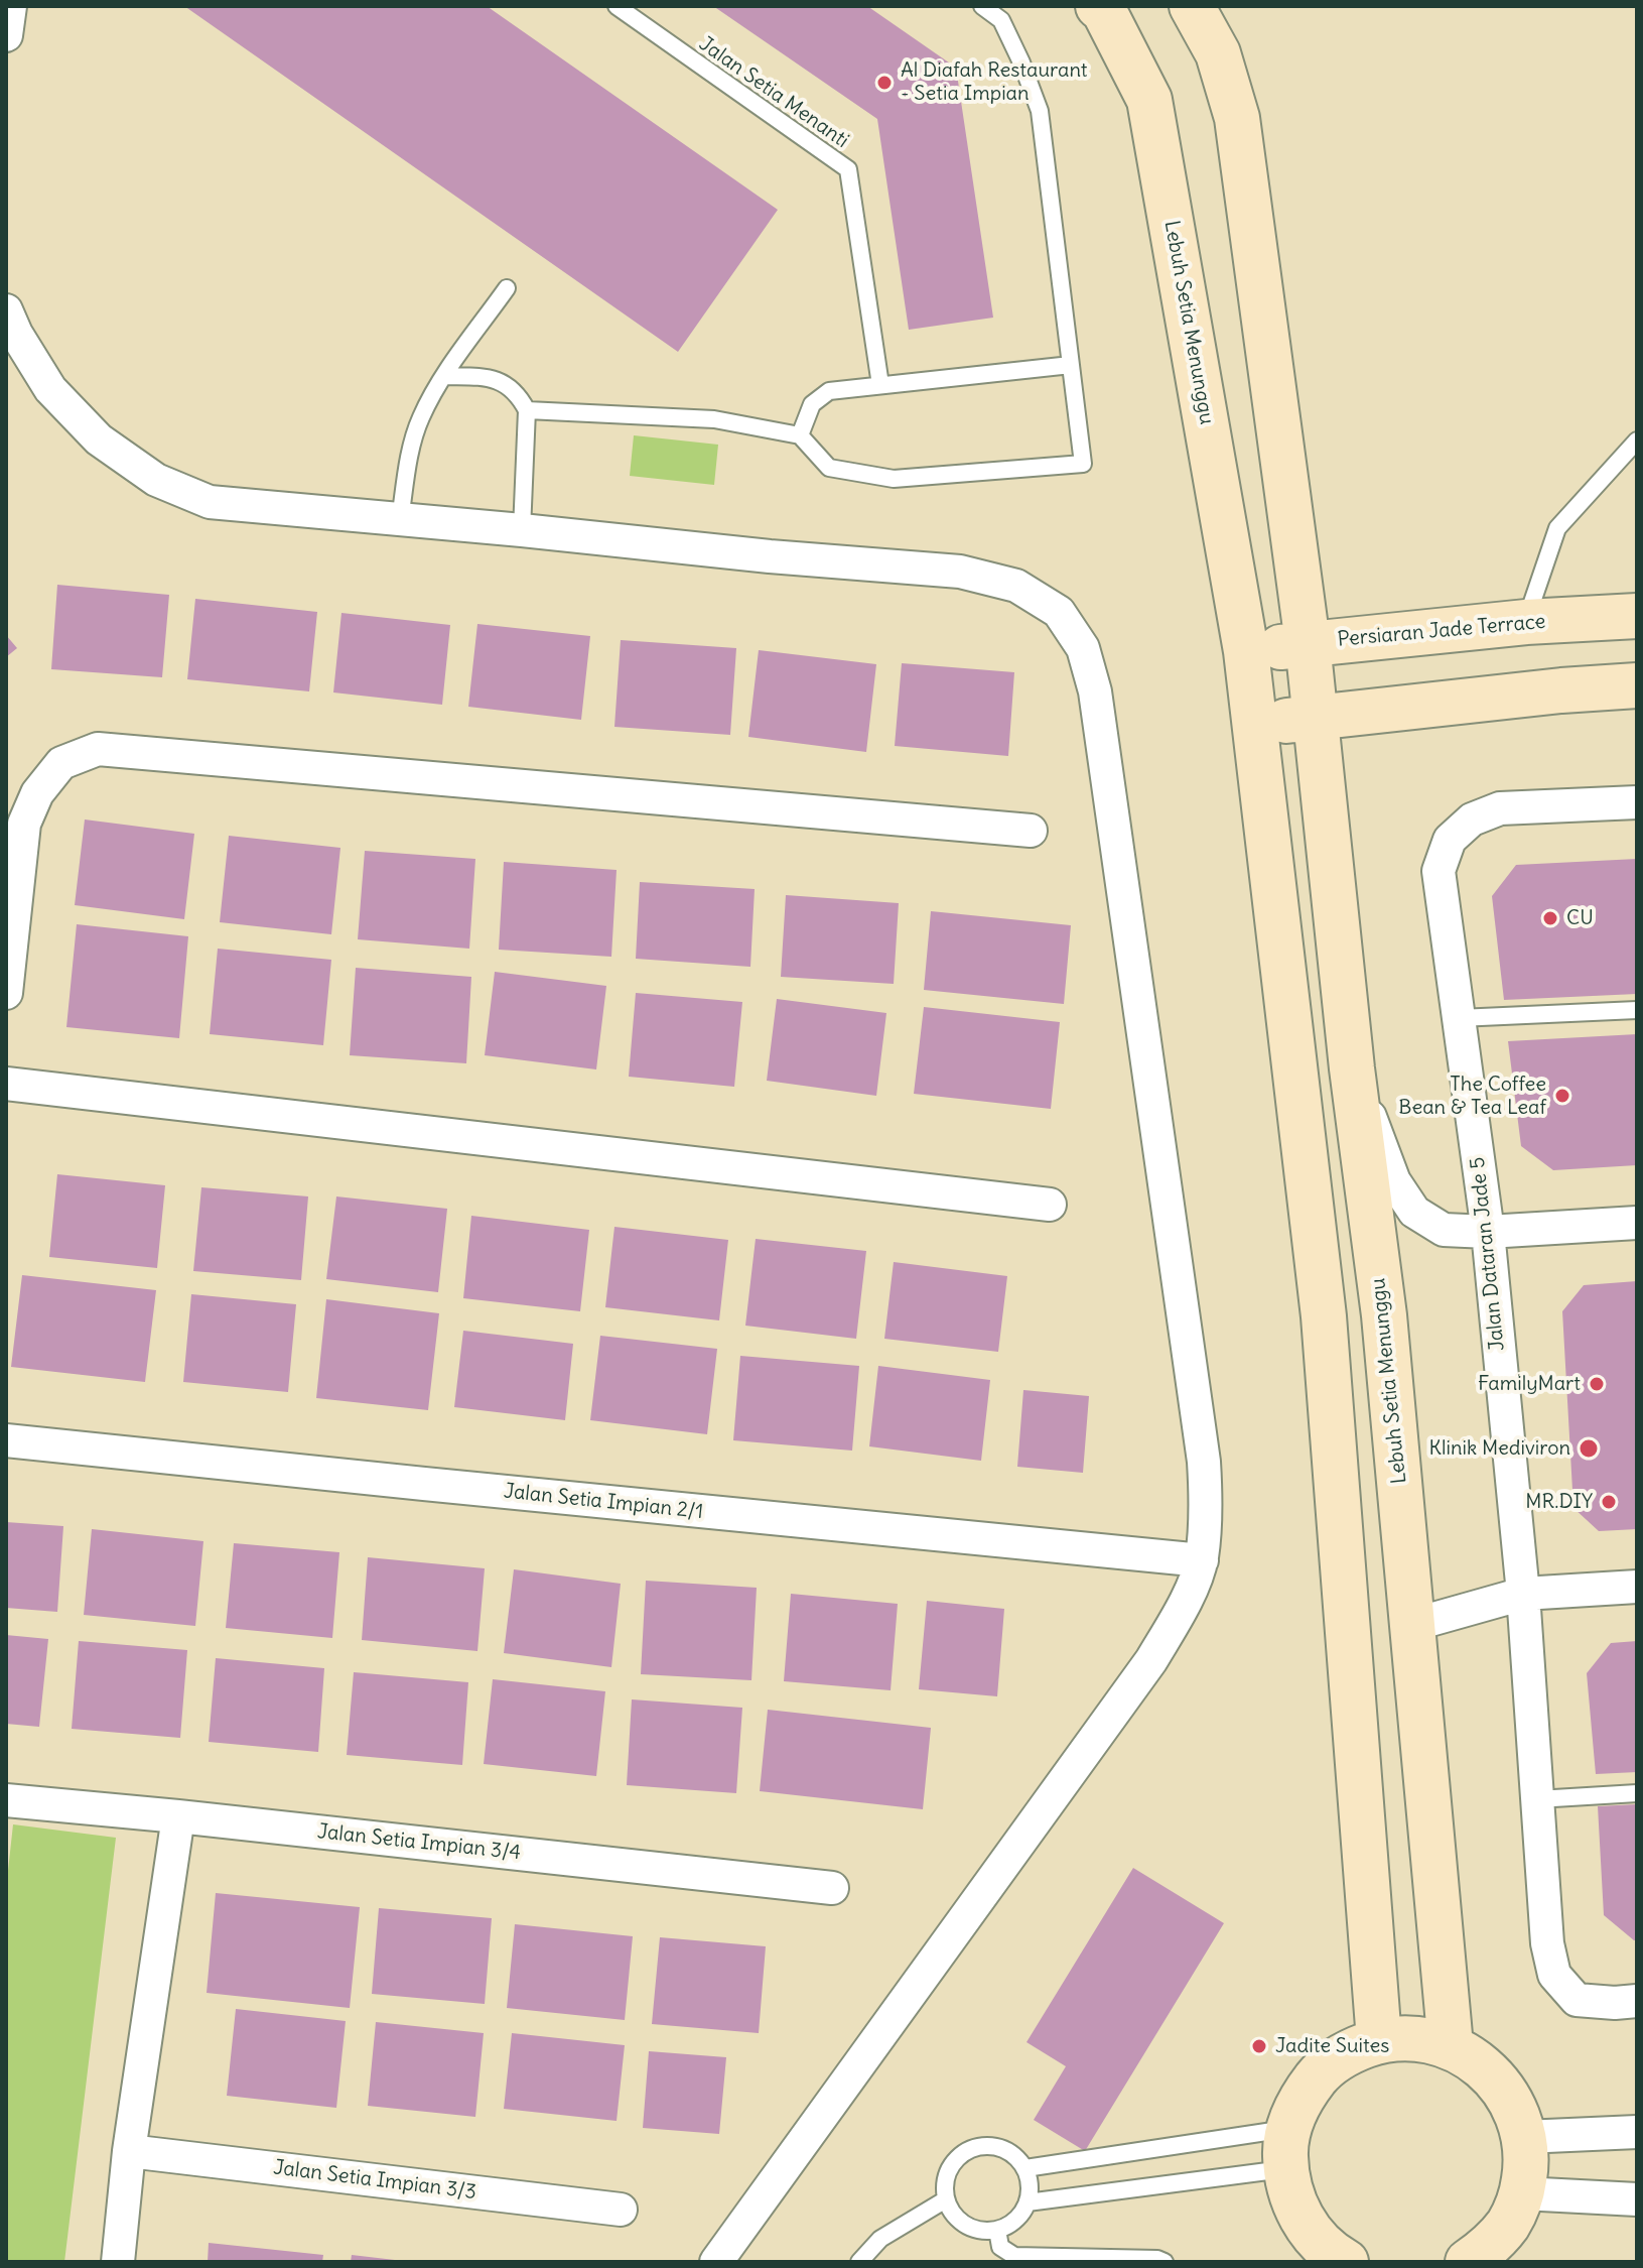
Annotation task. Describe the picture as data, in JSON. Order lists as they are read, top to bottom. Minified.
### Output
{"streets":{"street":["Lebuh Setia Menunggu","Persiaran Jade Terrace","Jalan Dataran Jade 5","Jalan Setia Impian 2/1","Jalan Setia Impian 3/4","Jalan Setia Impian 3/3"],"lane":["Jalan Setia Menanti"]},"crossings":[["Lebuh Setia Menunggu","Persiaran Jade Terrace"]],"places":["Al Diafah Restaurant - Setia Impian","CU","The Coffee Bean & Tea Leaf","FamilyMart","Klinik Mediviron","MR.DIY","Jadite Suites"]}
